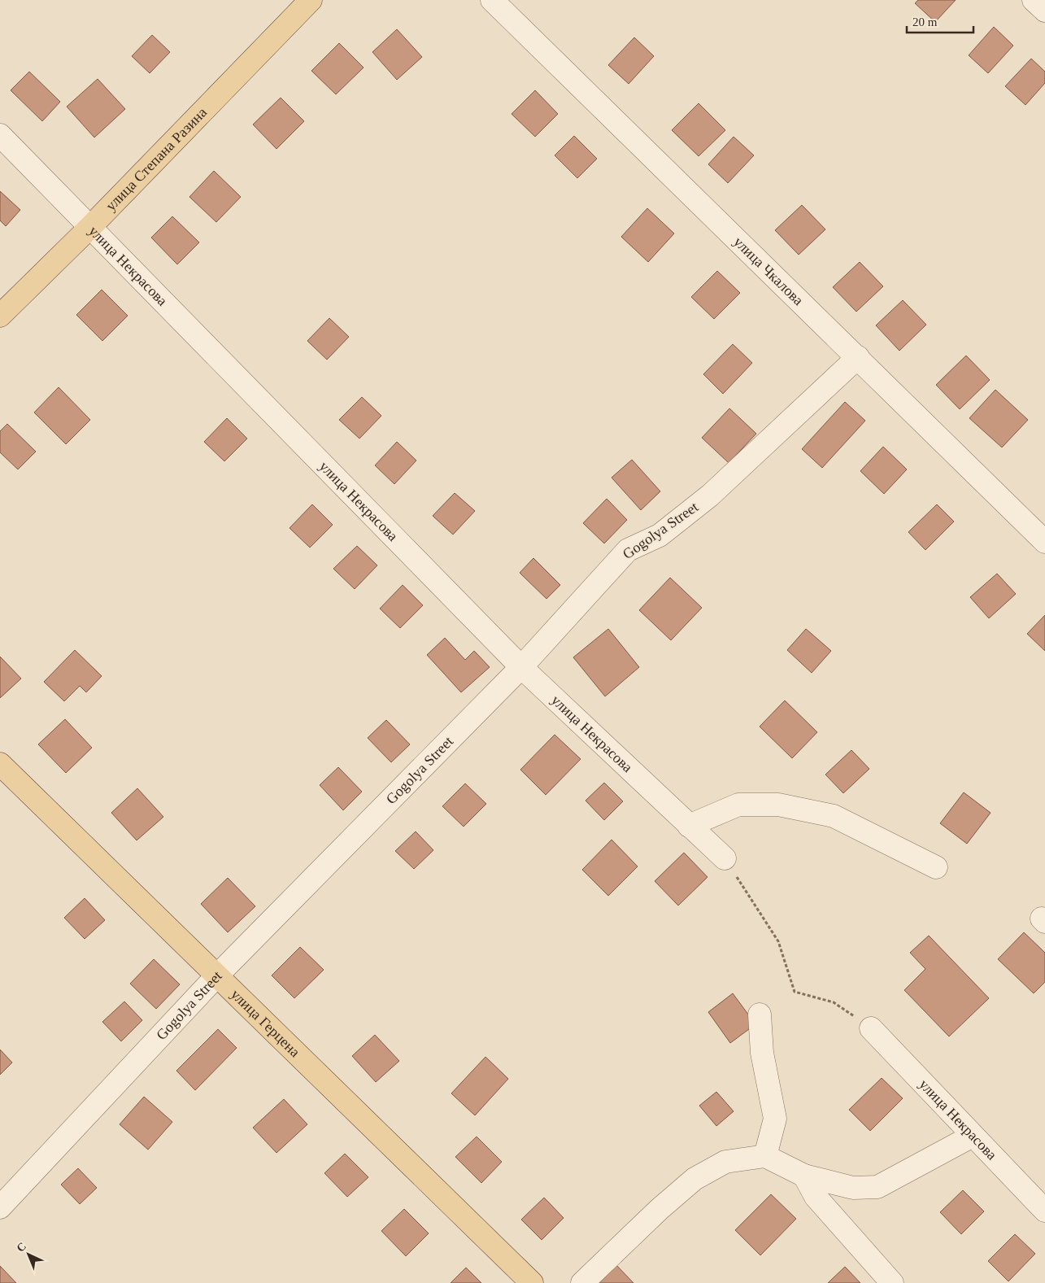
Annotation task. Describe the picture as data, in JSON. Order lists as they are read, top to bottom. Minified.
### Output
{"streets":{"main road":["улица Степана Разина","улица Герцена"],"street":["улица Некрасова","улица Чкалова","Gogolya Street"]},"crossings":[["улица Степана Разина","улица Некрасова"],["улица Некрасова","Gogolya Street"],["улица Чкалова","Gogolya Street"],["Gogolya Street","улица Герцена"]],"scale_bar":"20 m","north":"top left"}
